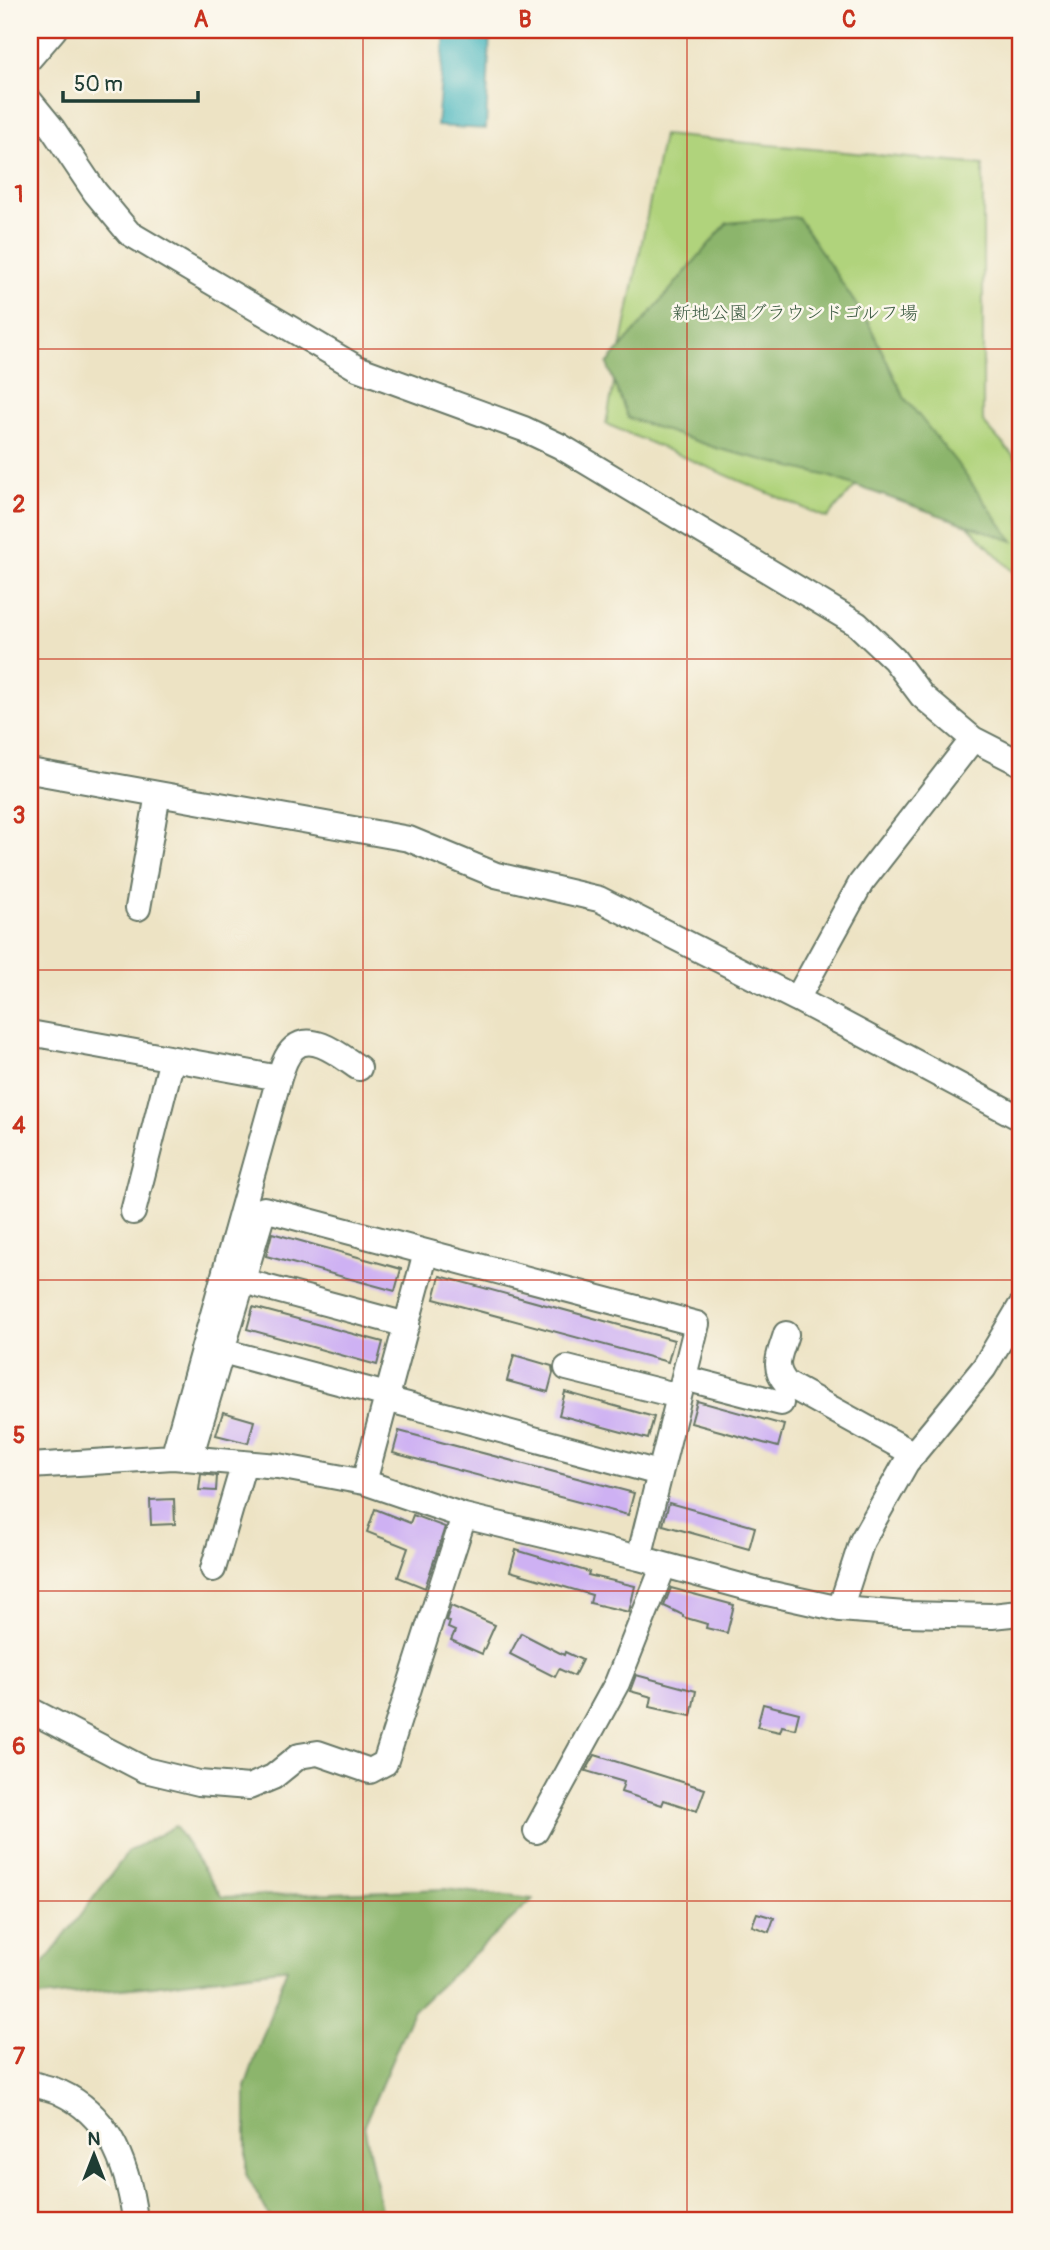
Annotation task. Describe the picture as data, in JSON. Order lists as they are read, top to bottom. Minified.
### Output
{"parks":["新地公園グラウンドゴルフ場"],"scale_bar":"50 m","north":"top","grid":{"columns":["A","B","C"],"rows":["1","2","3","4","5","6","7"]}}
